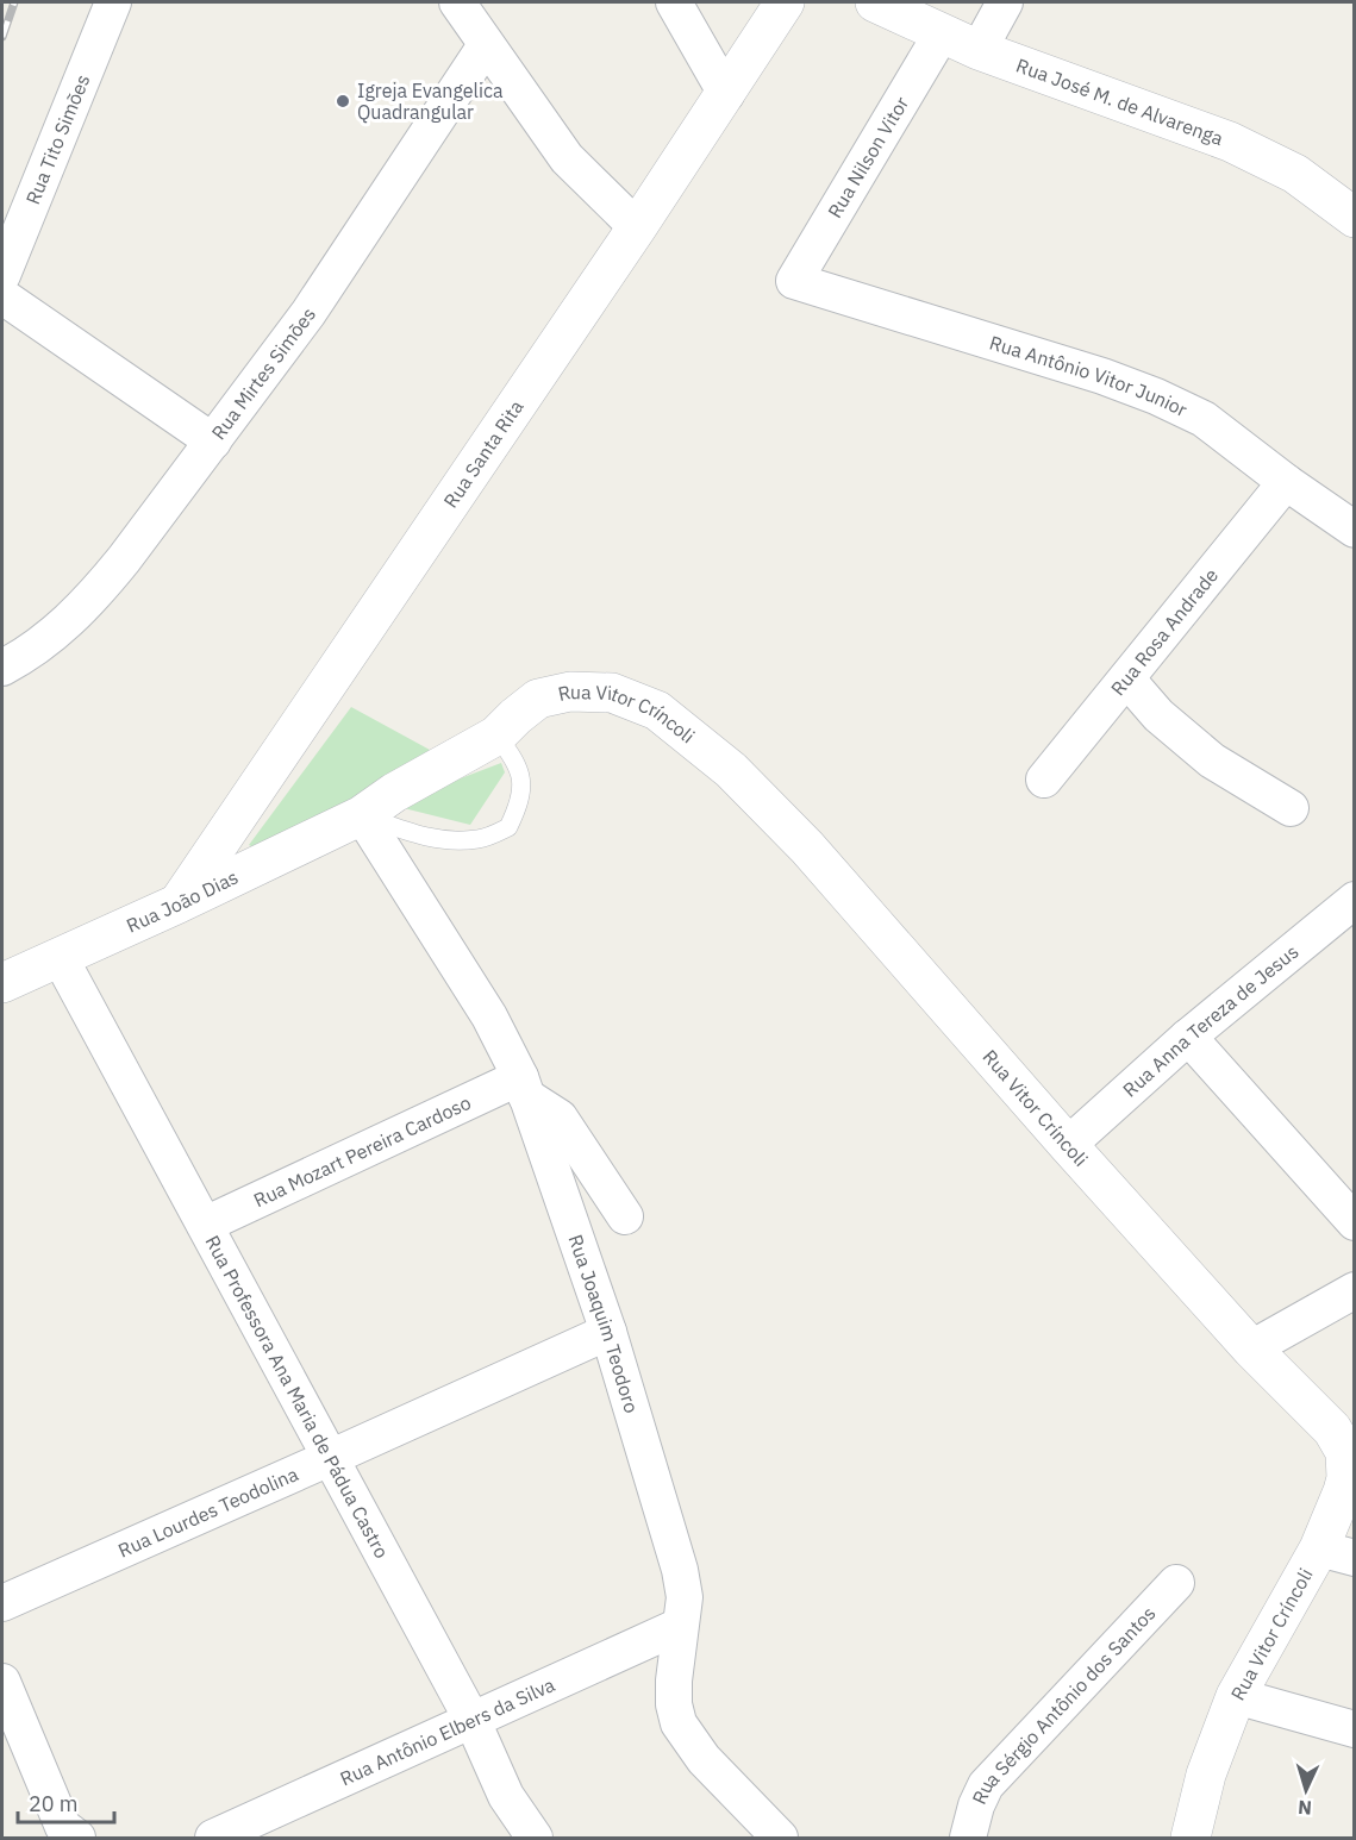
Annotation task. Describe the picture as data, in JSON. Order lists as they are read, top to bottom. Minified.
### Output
{"streets":{"street":["Rua José M. de Alvarenga","Rua Tito Simões","Rua Nilson Vitor","Rua Mirtes Simões","Rua Antônio Vitor Junior","Rua Santa Rita","Rua Rosa Andrade","Rua Vitor Críncoli","Rua João Dias","Rua Anna Tereza de Jesus","Rua Mozart Pereira Cardoso","Rua Joaquim Teodoro","Rua Professora Ana Maria de Pádua Castro","Rua Lourdes Teodolina","Rua Sérgio Antônio dos Santos","Rua Antônio Elbers da Silva"]},"crossings":[["Rua José M. de Alvarenga","Rua Nilson Vitor"],["Rua Nilson Vitor","Rua Antônio Vitor Junior"],["Rua Antônio Vitor Junior","Rua Rosa Andrade"],["Rua Santa Rita","Rua João Dias"],["Rua Vitor Críncoli","Rua João Dias"],["Rua Vitor Críncoli","Rua Anna Tereza de Jesus"],["Rua Vitor Críncoli","Rua Joaquim Teodoro"],["Rua João Dias","Rua Joaquim Teodoro"],["Rua João Dias","Rua Professora Ana Maria de Pádua Castro"],["Rua Mozart Pereira Cardoso","Rua Joaquim Teodoro"],["Rua Mozart Pereira Cardoso","Rua Professora Ana Maria de Pádua Castro"],["Rua Joaquim Teodoro","Rua Lourdes Teodolina"],["Rua Joaquim Teodoro","Rua Antônio Elbers da Silva"],["Rua Professora Ana Maria de Pádua Castro","Rua Lourdes Teodolina"],["Rua Professora Ana Maria de Pádua Castro","Rua Antônio Elbers da Silva"]],"places":["Igreja Evangelica Quadrangular"],"scale_bar":"20 m","north":"bottom"}
